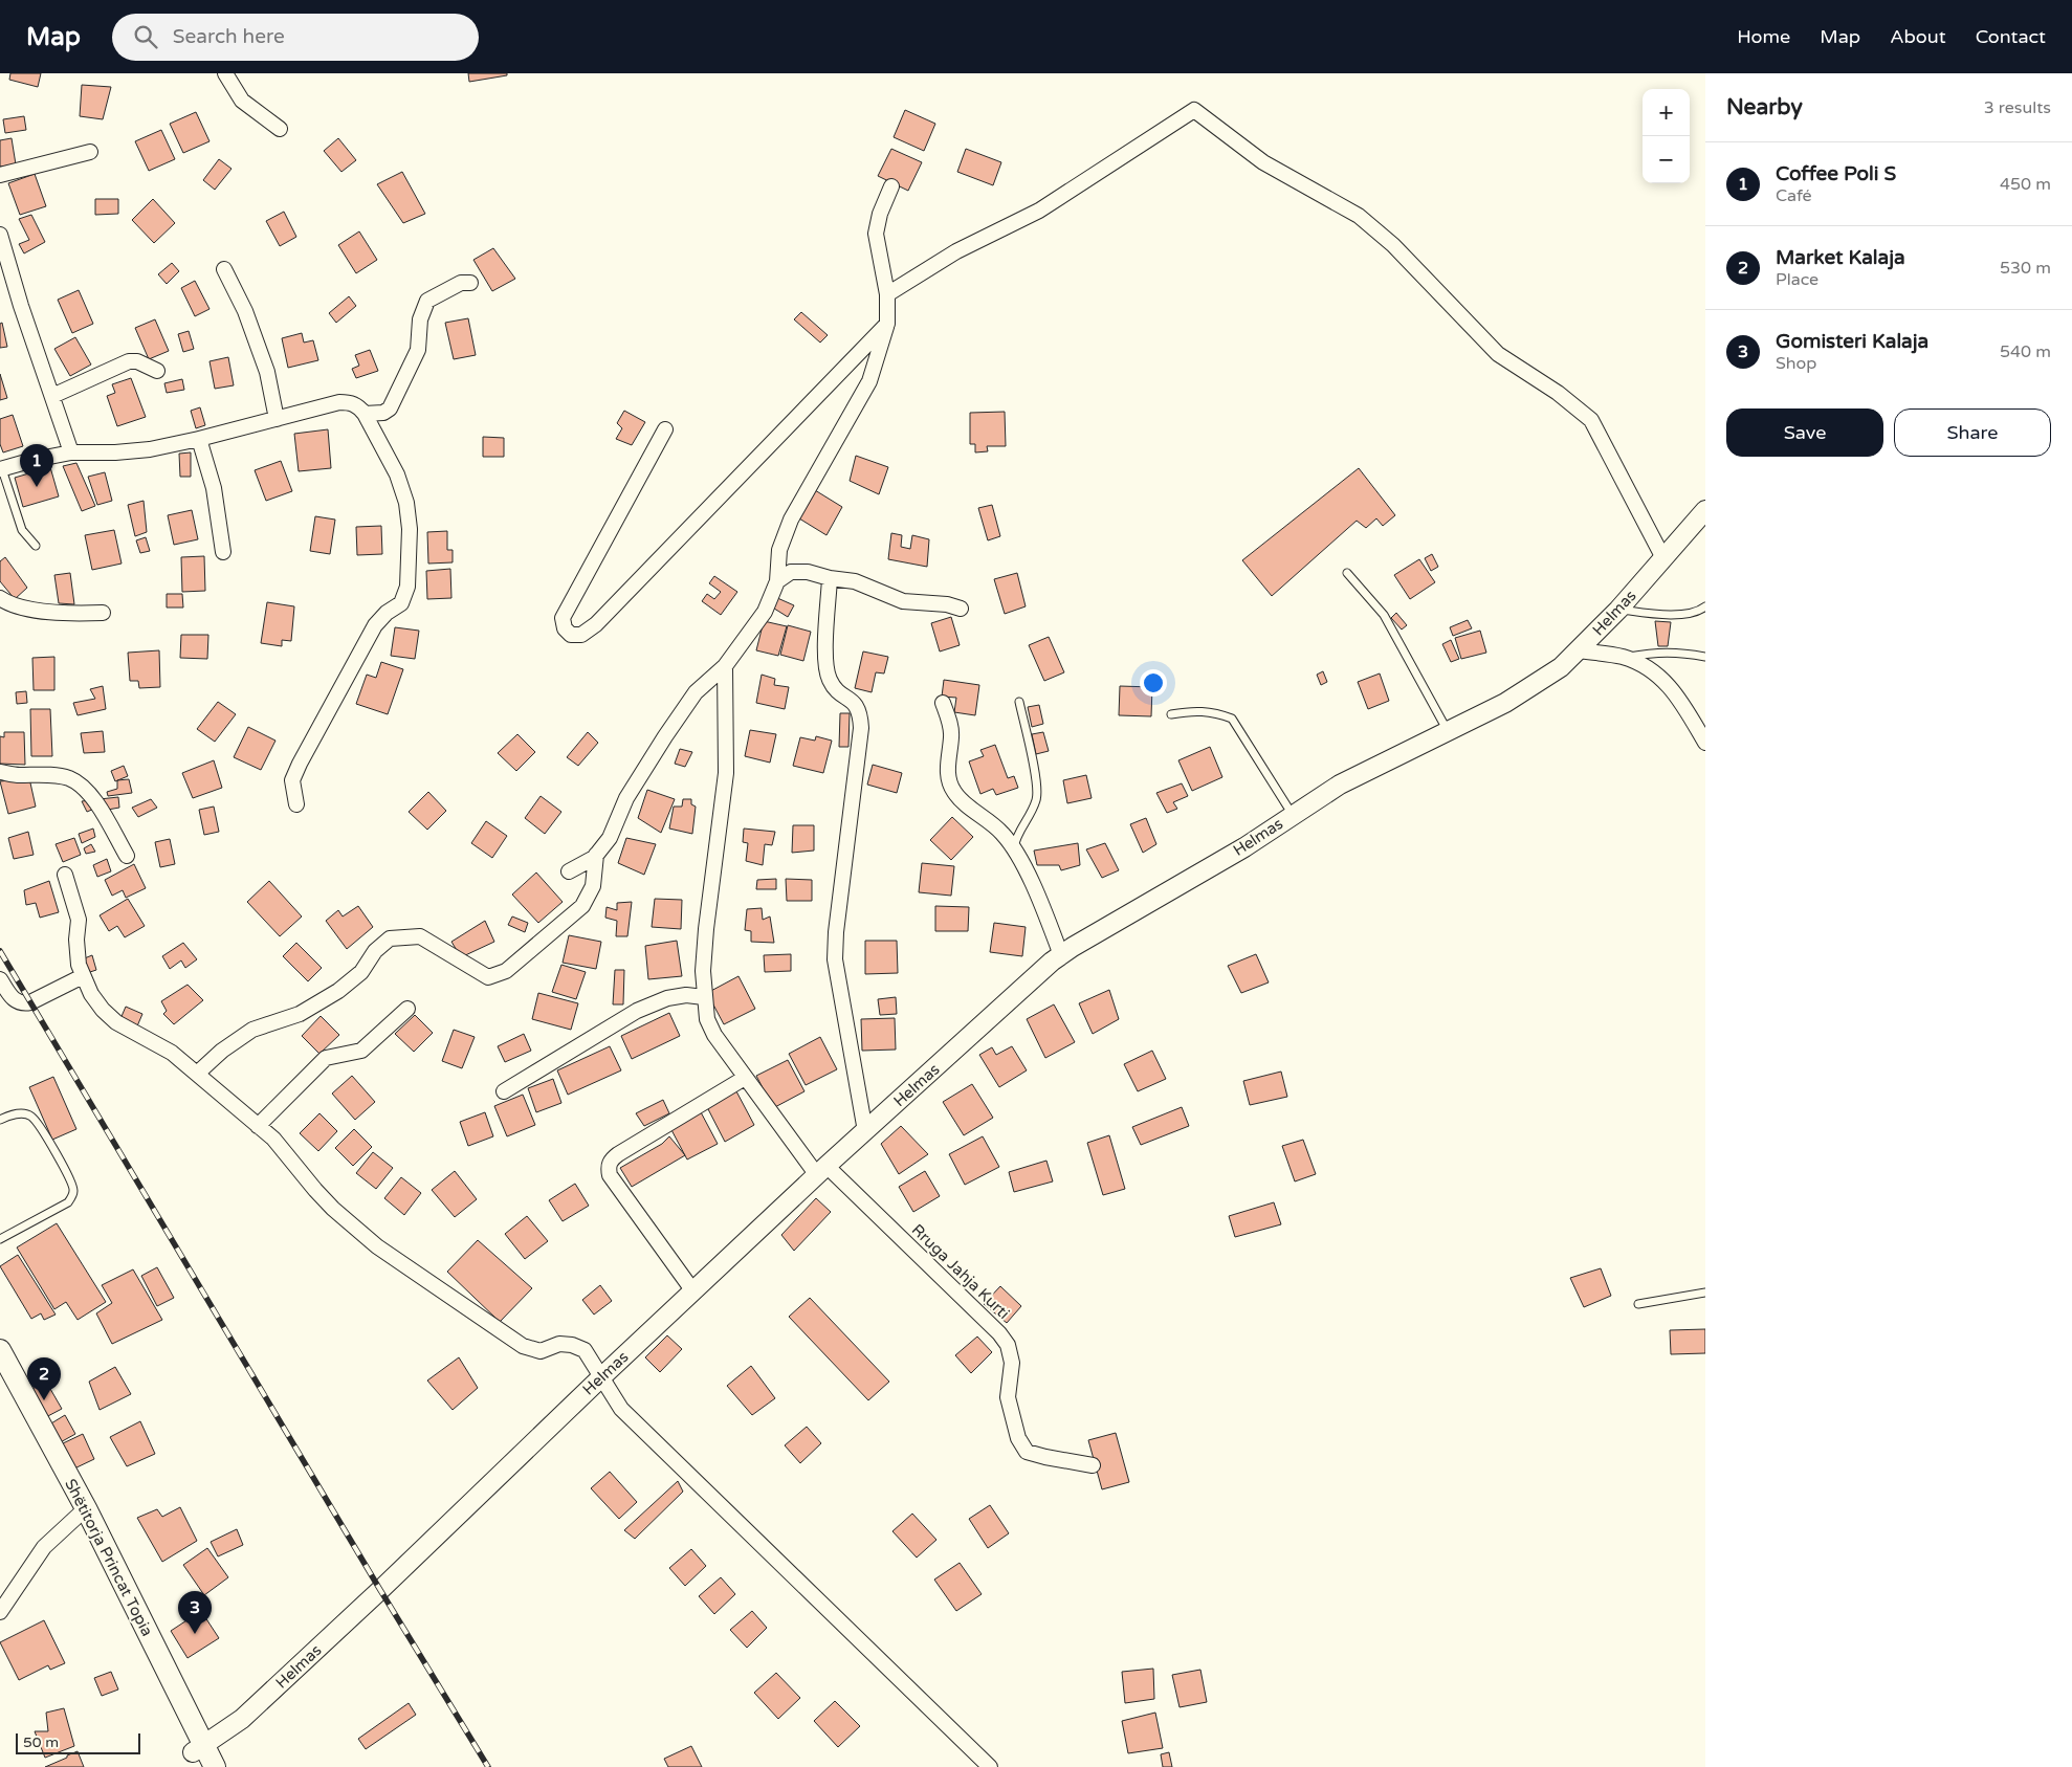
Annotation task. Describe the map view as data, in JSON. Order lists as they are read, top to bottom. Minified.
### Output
{"streets":{"main road":["Shëtitorja Princat Topia"],"street":["Helmas","Rruga Jahja Kurti"]},"crossings":[["Helmas","Rruga Jahja Kurti"],["Helmas","Shëtitorja Princat Topia"]],"scale_bar":"50 m","page":{"header":"Map","search":"Search here","nav":["Home","Map","About","Contact"],"heading":["Nearby","3 results"],"map_buttons":["+","−"],"list":[{"mark":"1","name":"Coffee Poli S","note":"Café","value":"450 m"},{"mark":"2","name":"Market Kalaja","note":"Place","value":"530 m"},{"mark":"3","name":"Gomisteri Kalaja","note":"Shop","value":"540 m"}],"buttons":["Save","Share"],"pins":["1","2","3"],"scale":"50 m"}}
